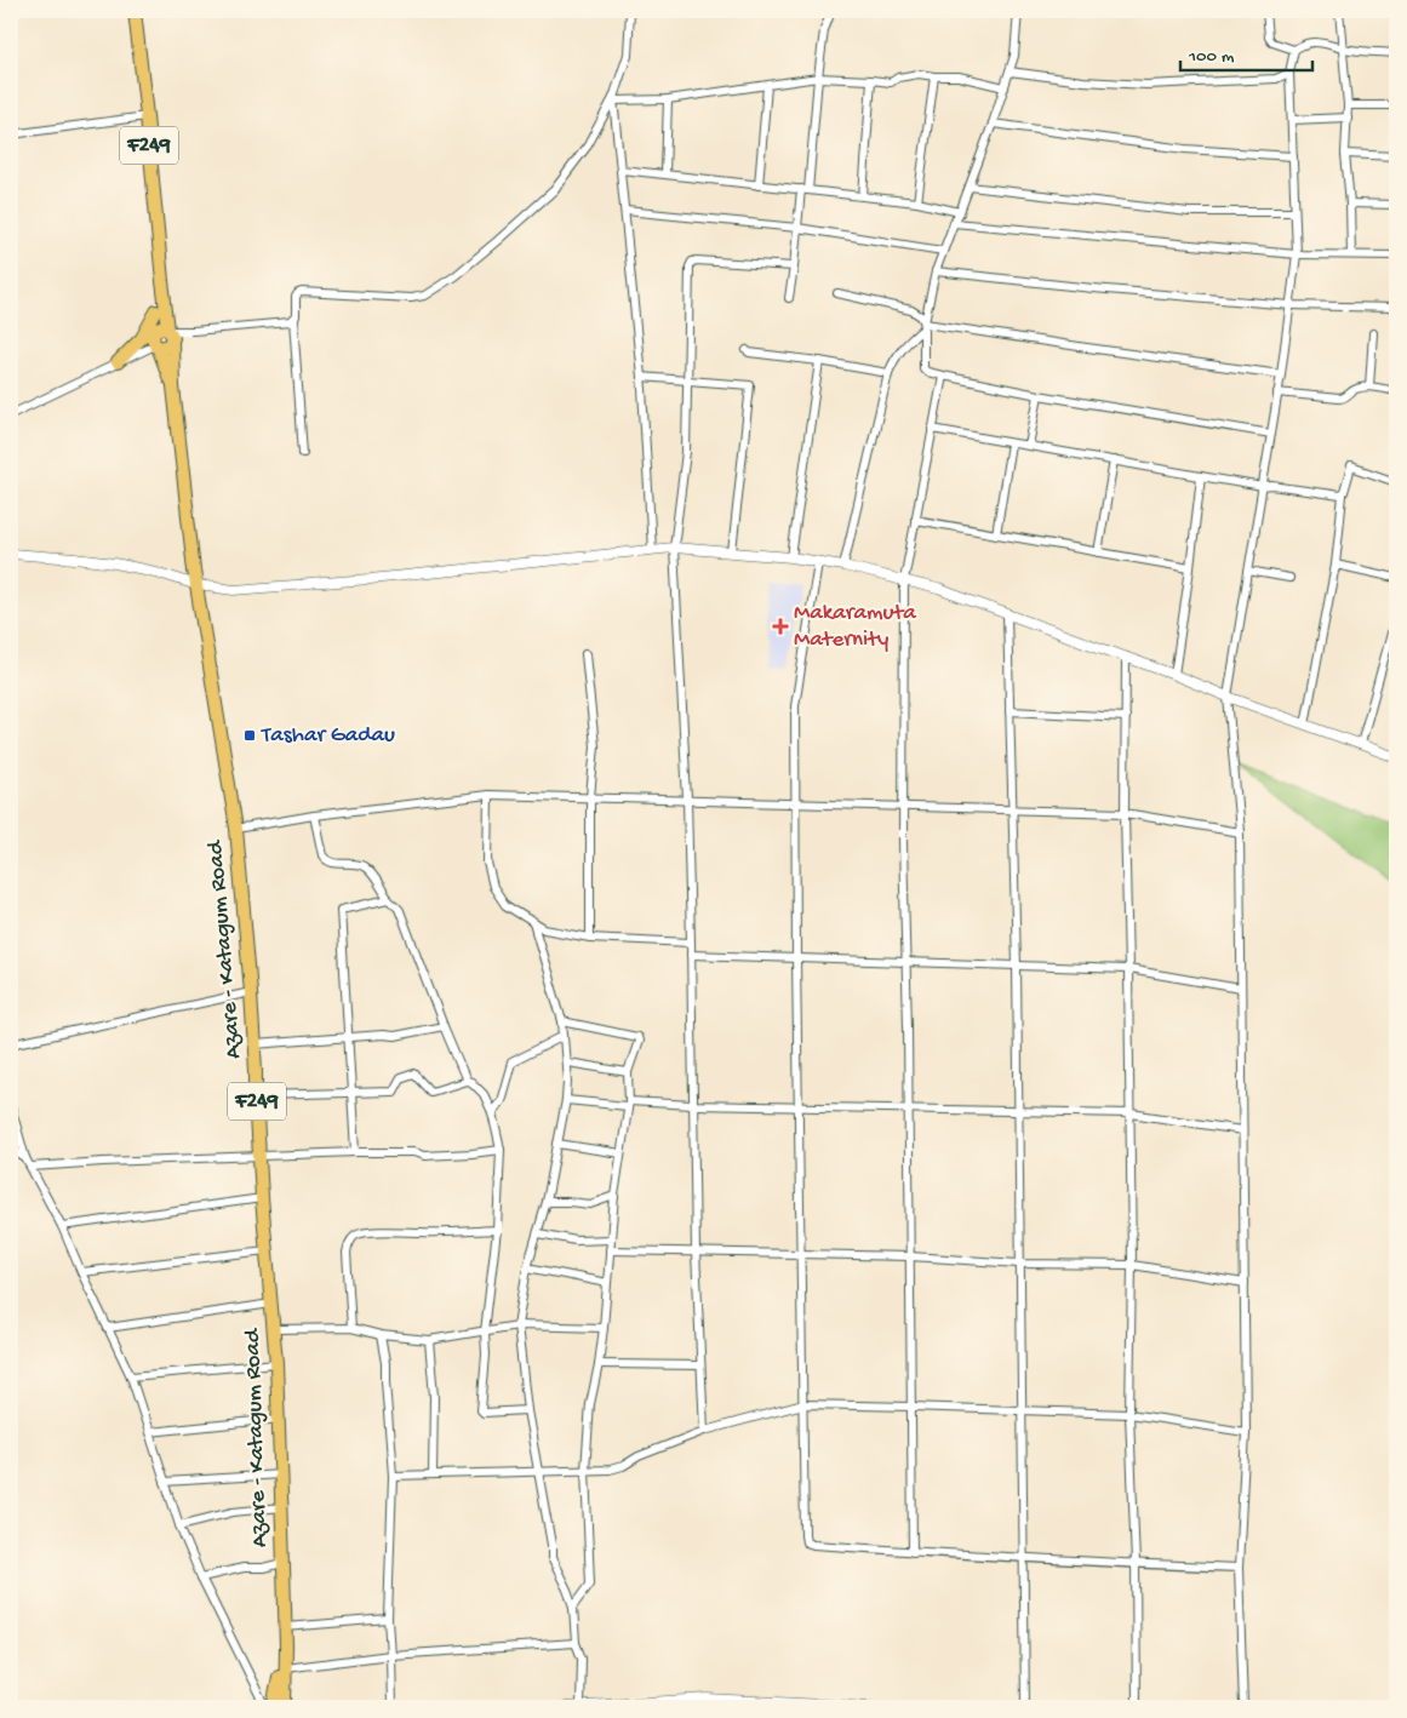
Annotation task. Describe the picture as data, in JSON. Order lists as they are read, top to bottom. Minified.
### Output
{"streets":{"main road":["F249","Azare - Katagum Road"]},"places":{"health":["Makaramuta Maternity"],"transit":["Tashar Gadau"]},"scale_bar":"100 m"}
